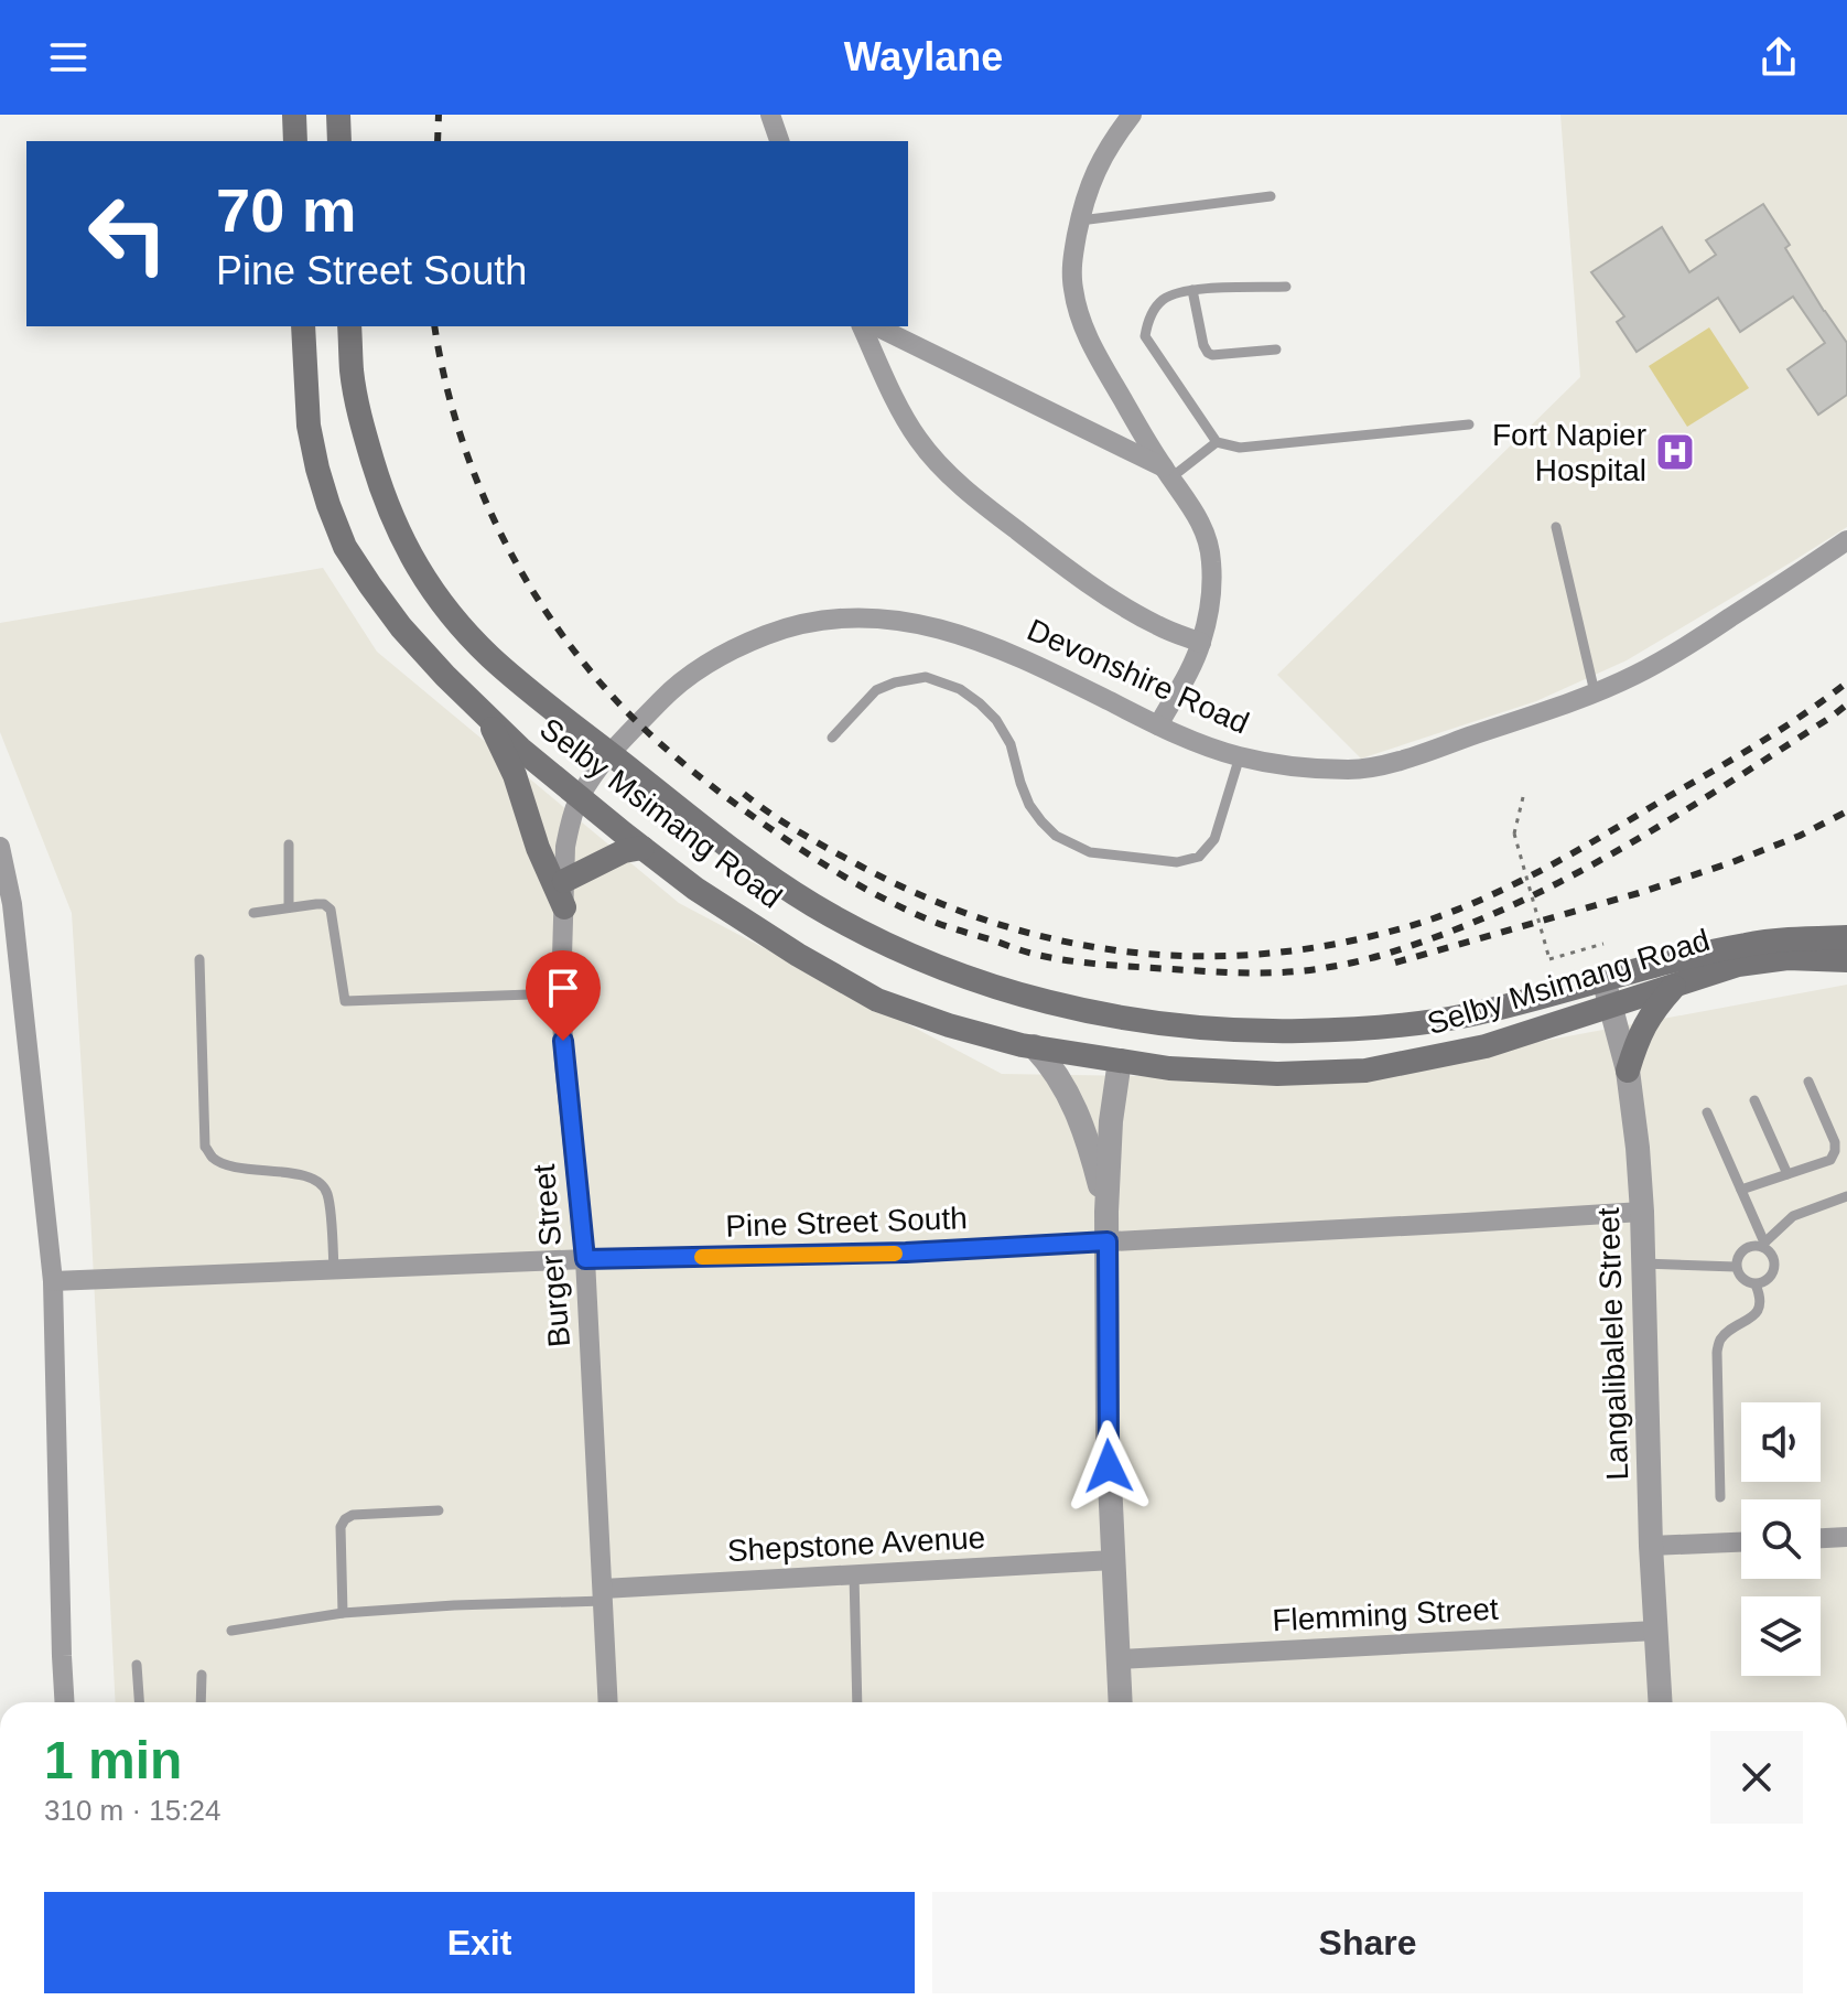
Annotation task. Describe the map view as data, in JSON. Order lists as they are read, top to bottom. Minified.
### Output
{"streets":{"main road":["Selby Msimang Road"],"street":["Devonshire Road","Pine Street South","Burger Street","Langalibalele Street","Shepstone Avenue","Flemming Street"]},"crossings":[["Devonshire Road","Selby Msimang Road"],["Devonshire Road","Burger Street"],["Selby Msimang Road","Burger Street"],["Selby Msimang Road","Langalibalele Street"],["Pine Street South","Burger Street"],["Pine Street South","Langalibalele Street"],["Burger Street","Shepstone Avenue"],["Langalibalele Street","Flemming Street"]],"places":{"hospital":["Fort Napier Hospital"]},"page":{"header":"Waylane","turn":["70 m","Pine Street South"],"heading":["1 min","310 m · 15:24"],"buttons":["Exit","Share"]}}
